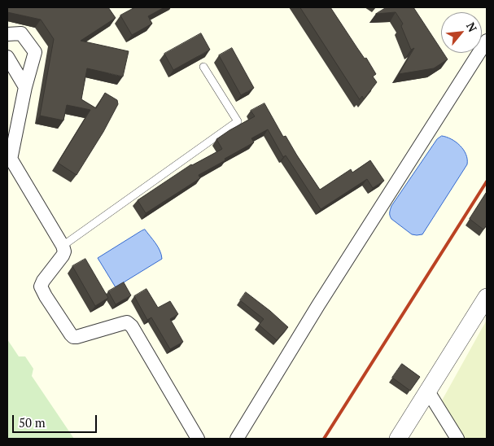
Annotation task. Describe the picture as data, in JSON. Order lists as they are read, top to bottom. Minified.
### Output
{"scale_bar":"50 m","north":"top right"}
